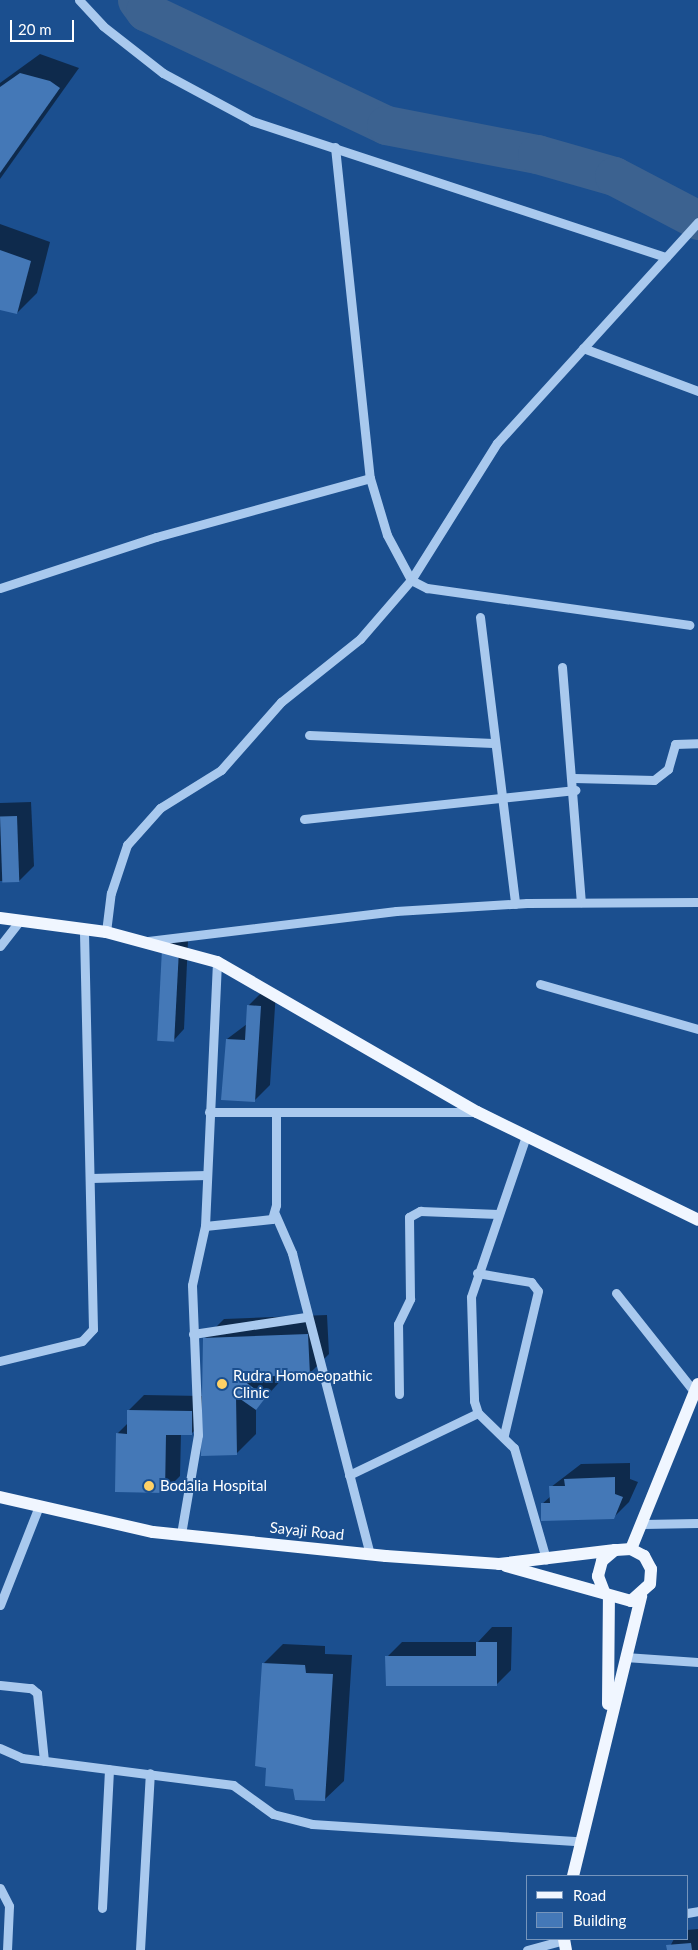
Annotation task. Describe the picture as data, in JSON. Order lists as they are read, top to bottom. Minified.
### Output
{"streets":{"main road":["Sayaji Road"]},"places":["Rudra Homoeopathic Clinic","Bodalia Hospital"],"legend":["Road","Building"],"scale_bar":"20 m"}
